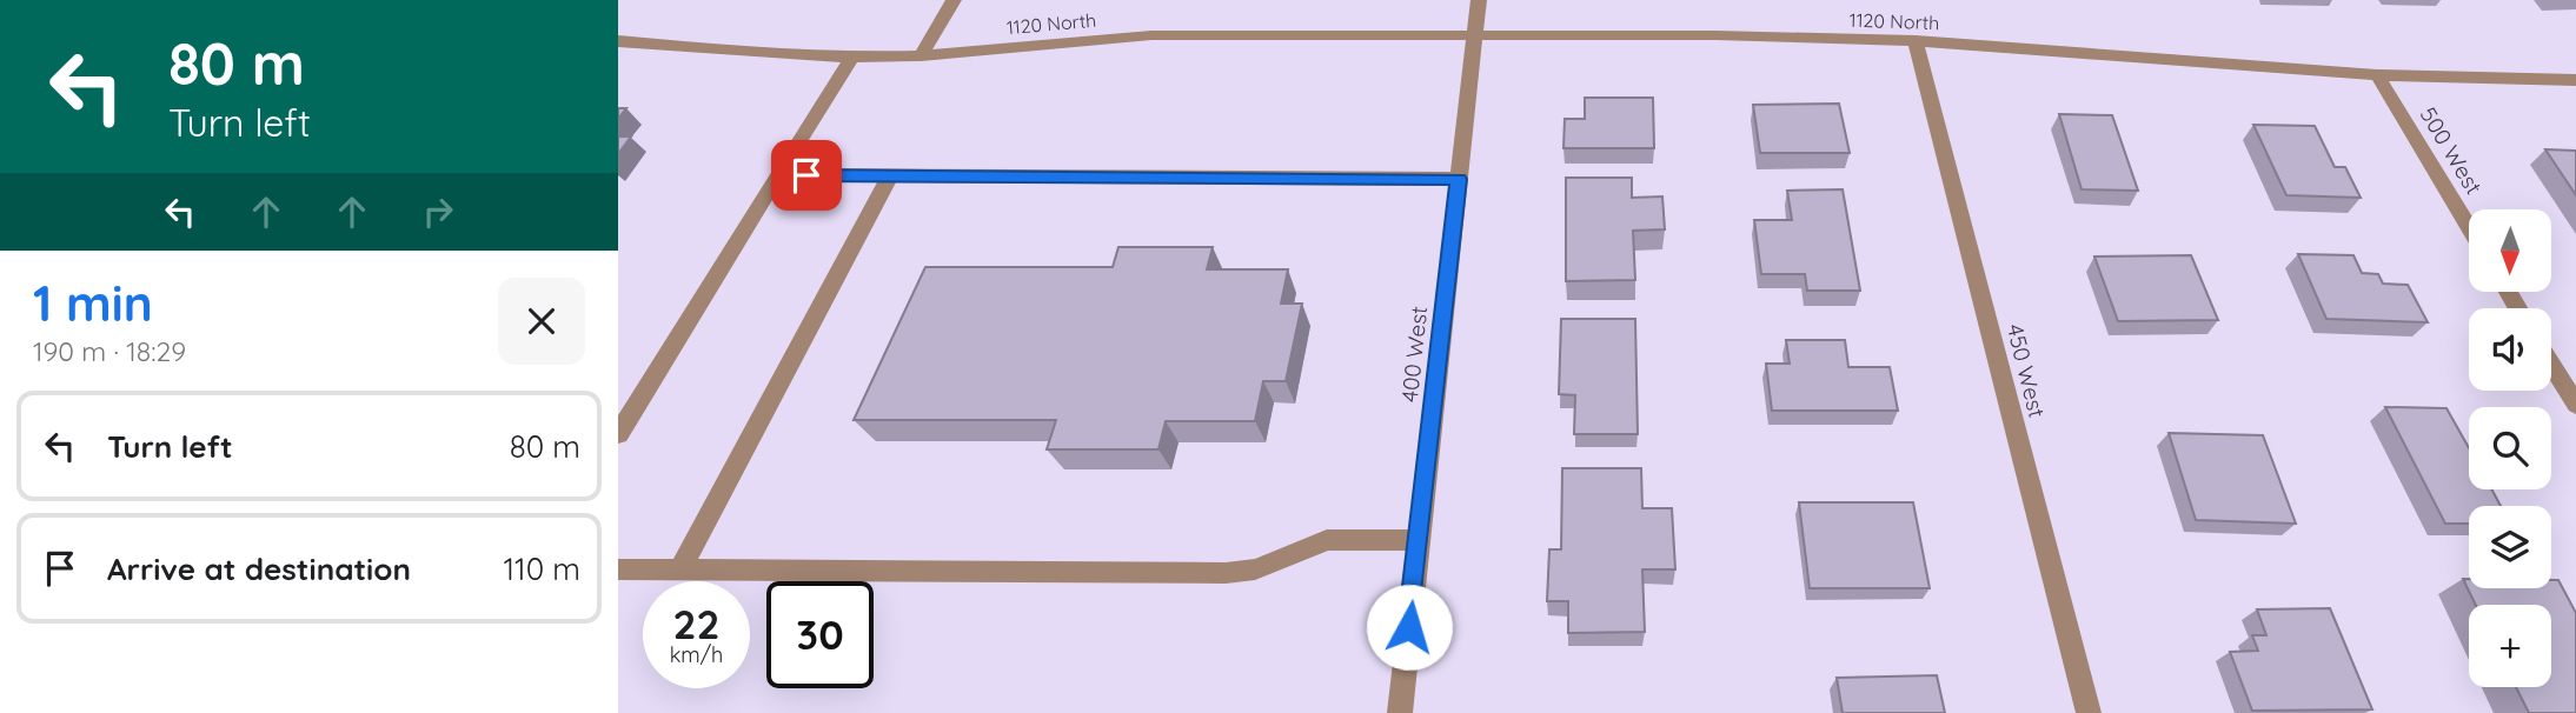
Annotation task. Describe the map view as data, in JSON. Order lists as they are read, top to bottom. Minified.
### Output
{"streets":{"street":["1120 North","500 West","400 West","450 West"]},"crossings":[["1120 North","500 West"],["1120 North","400 West"],["1120 North","450 West"]],"north":"bottom","page":{"turn":["80 m","Turn left"],"map_buttons":"+","heading":["1 min","190 m · 18:29"],"list":[{"name":"Turn left","value":"80 m"},{"name":"Arrive at destination","value":"110 m"}],"speed":"22 km/h","limit":"30"}}
